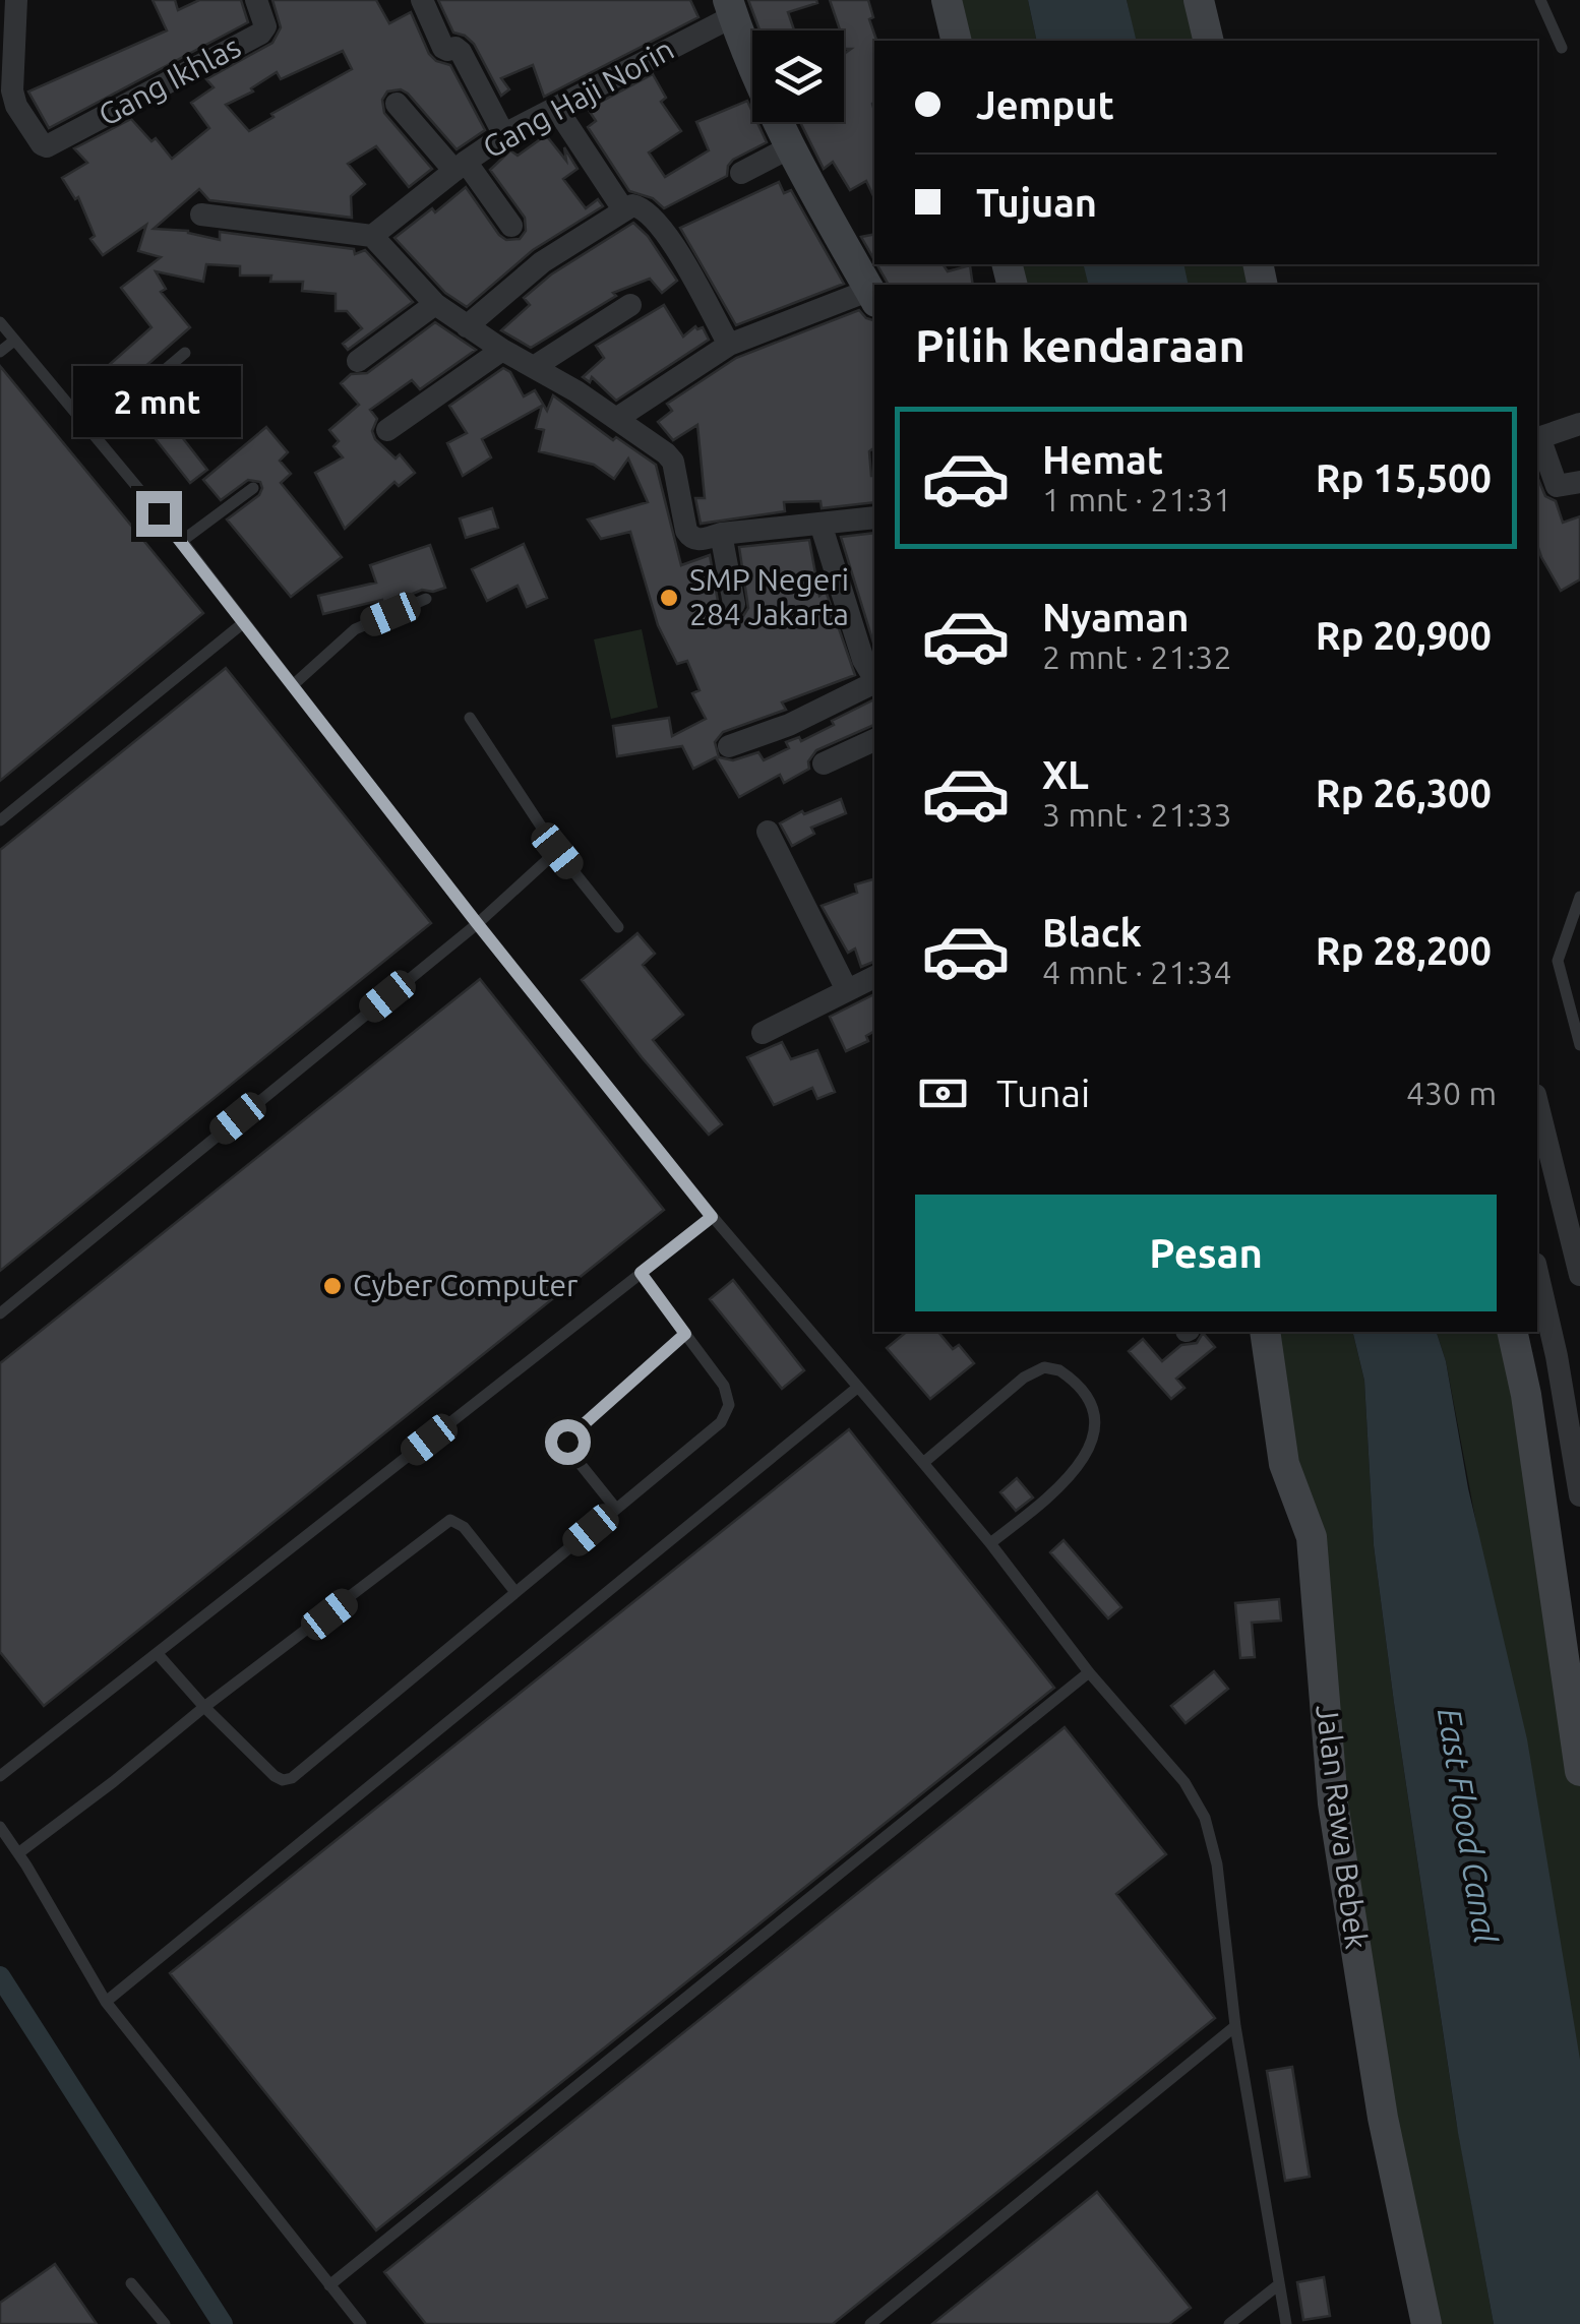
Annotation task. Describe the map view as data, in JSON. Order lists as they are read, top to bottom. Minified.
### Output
{"streets":{"street":["Gang Ikhlas","Gang Haji Norin","Jalan Rawa Bebek"]},"water":["East Flood Canal"],"places":["SMP Negeri 284 Jakarta","Cyber Computer"],"page":{"banner":["Jemput","Tujuan"],"heading":"Pilih kendaraan","bubble":"2 mnt","list":[{"name":"Hemat","note":"1 mnt · 21:31","value":"Rp 15,500"},{"name":"Nyaman","note":"2 mnt · 21:32","value":"Rp 20,900"},{"name":"XL","note":"3 mnt · 21:33","value":"Rp 26,300"},{"name":"Black","note":"4 mnt · 21:34","value":"Rp 28,200"}],"pay":["Tunai","430 m"],"buttons":"Pesan"}}
